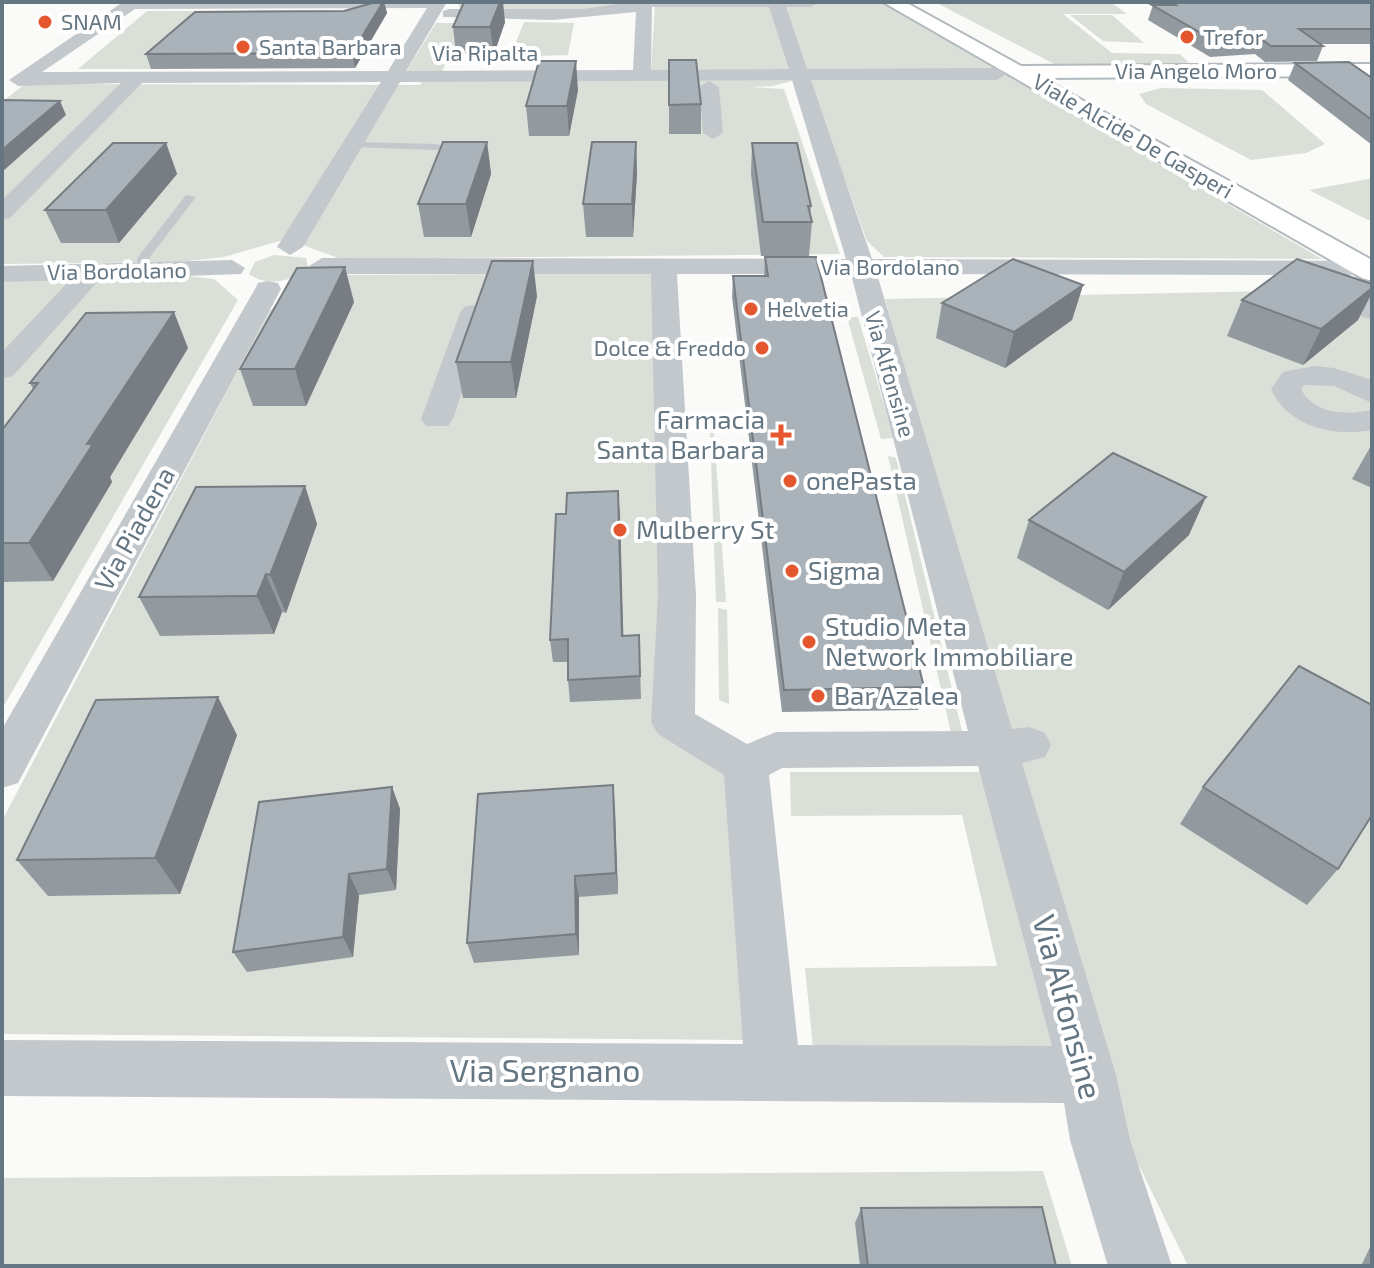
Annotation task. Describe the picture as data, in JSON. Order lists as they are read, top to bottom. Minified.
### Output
{"streets":{"street":["Via Ripalta","Via Angelo Moro","Viale Alcide De Gasperi","Via Bordolano","Via Alfonsine","Via Piadena","Via Sergnano"]},"crossings":[["Via Ripalta","Via Angelo Moro"],["Via Ripalta","Viale Alcide De Gasperi"],["Via Ripalta","Via Alfonsine"],["Via Angelo Moro","Viale Alcide De Gasperi"],["Viale Alcide De Gasperi","Via Bordolano"],["Via Bordolano","Via Alfonsine"],["Via Bordolano","Via Piadena"],["Via Alfonsine","Via Sergnano"]],"places":{"other":["SNAM","Trefor","Santa Barbara","Helvetia","Dolce & Freddo","onePasta","Mulberry St","Sigma","Studio Meta Network Immobiliare","Bar Azalea"],"health":["Farmacia Santa Barbara"]}}
